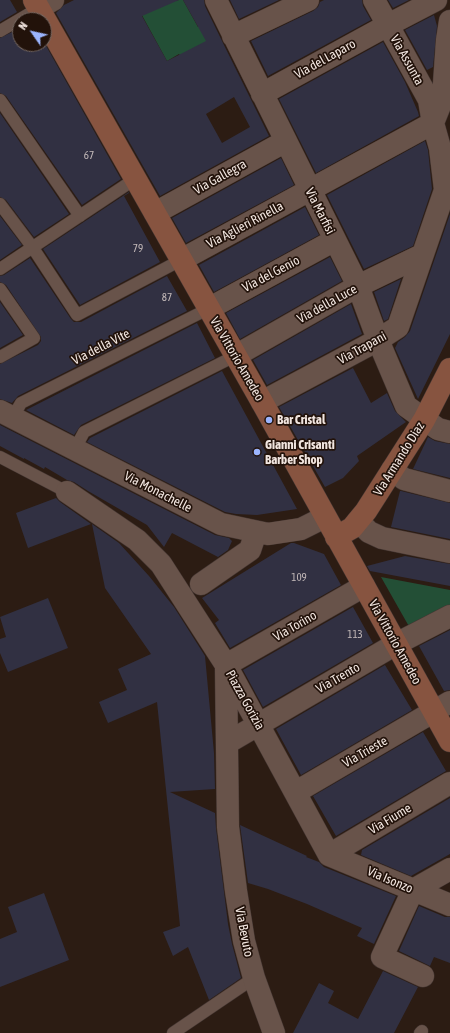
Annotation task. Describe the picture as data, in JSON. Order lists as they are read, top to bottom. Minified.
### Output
{"streets":{"street":["Via del Laparo","Via Assunta","Via Gallegra","Via Marfisi","Via Aglieri Rinella","Via del Genio","Via della Luce","Via Trapani","Via Vittorio Amedeo","Via Armando Diaz","Via Monachelle","Via Torino","Via Trento","Piazza Gorizia","Via Trieste","Via Fiume","Via Isonzo","Via Bevuto"],"lane":["Via della Vite"]},"crossings":[["Via del Laparo","Via Assunta"],["Via del Laparo","Via Marfisi"],["Via Assunta","Via Aglieri Rinella"],["Via Assunta","Via Trapani"],["Via Gallegra","Via Marfisi"],["Via Gallegra","Via Vittorio Amedeo"],["Via Marfisi","Via Aglieri Rinella"],["Via Marfisi","Via del Genio"],["Via Marfisi","Via della Luce"],["Via Marfisi","Via Trapani"],["Via Marfisi","Via Armando Diaz"],["Via Aglieri Rinella","Via Vittorio Amedeo"],["Via del Genio","Via della Vite"],["Via del Genio","Via Vittorio Amedeo"],["Via della Luce","Via Trapani"],["Via della Luce","Via Vittorio Amedeo"],["Via della Vite","Via Vittorio Amedeo"],["Via della Vite","Via Monachelle"],["Via Trapani","Via Vittorio Amedeo"],["Via Vittorio Amedeo","Via Armando Diaz"],["Via Vittorio Amedeo","Via Monachelle"],["Via Vittorio Amedeo","Via Torino"],["Via Vittorio Amedeo","Via Trento"],["Via Vittorio Amedeo","Via Trieste"],["Via Torino","Piazza Gorizia"],["Via Trento","Piazza Gorizia"],["Piazza Gorizia","Via Trieste"],["Piazza Gorizia","Via Fiume"],["Piazza Gorizia","Via Isonzo"],["Piazza Gorizia","Via Bevuto"],["Via Fiume","Via Isonzo"]],"places":["Bar Cristal","Gianni Crisanti Barber Shop"],"house_numbers":["67","79","87","109","113"],"north":"top left"}
